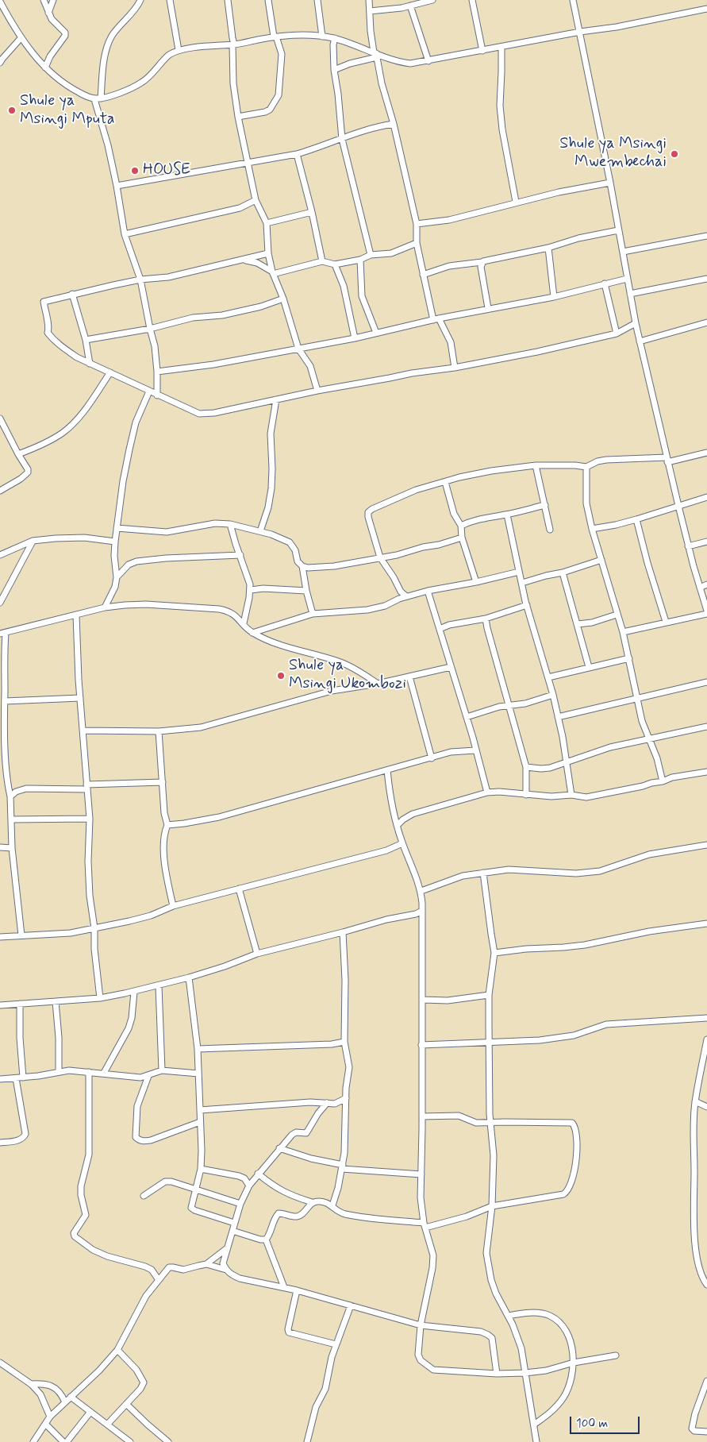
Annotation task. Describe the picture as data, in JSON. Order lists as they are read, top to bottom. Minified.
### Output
{"places":["Shule ya Msingi Mputa","Shule ya Msingi Mwembechai","HOUSE","Shule ya Msingi Ukombozi"],"scale_bar":"100 m"}
